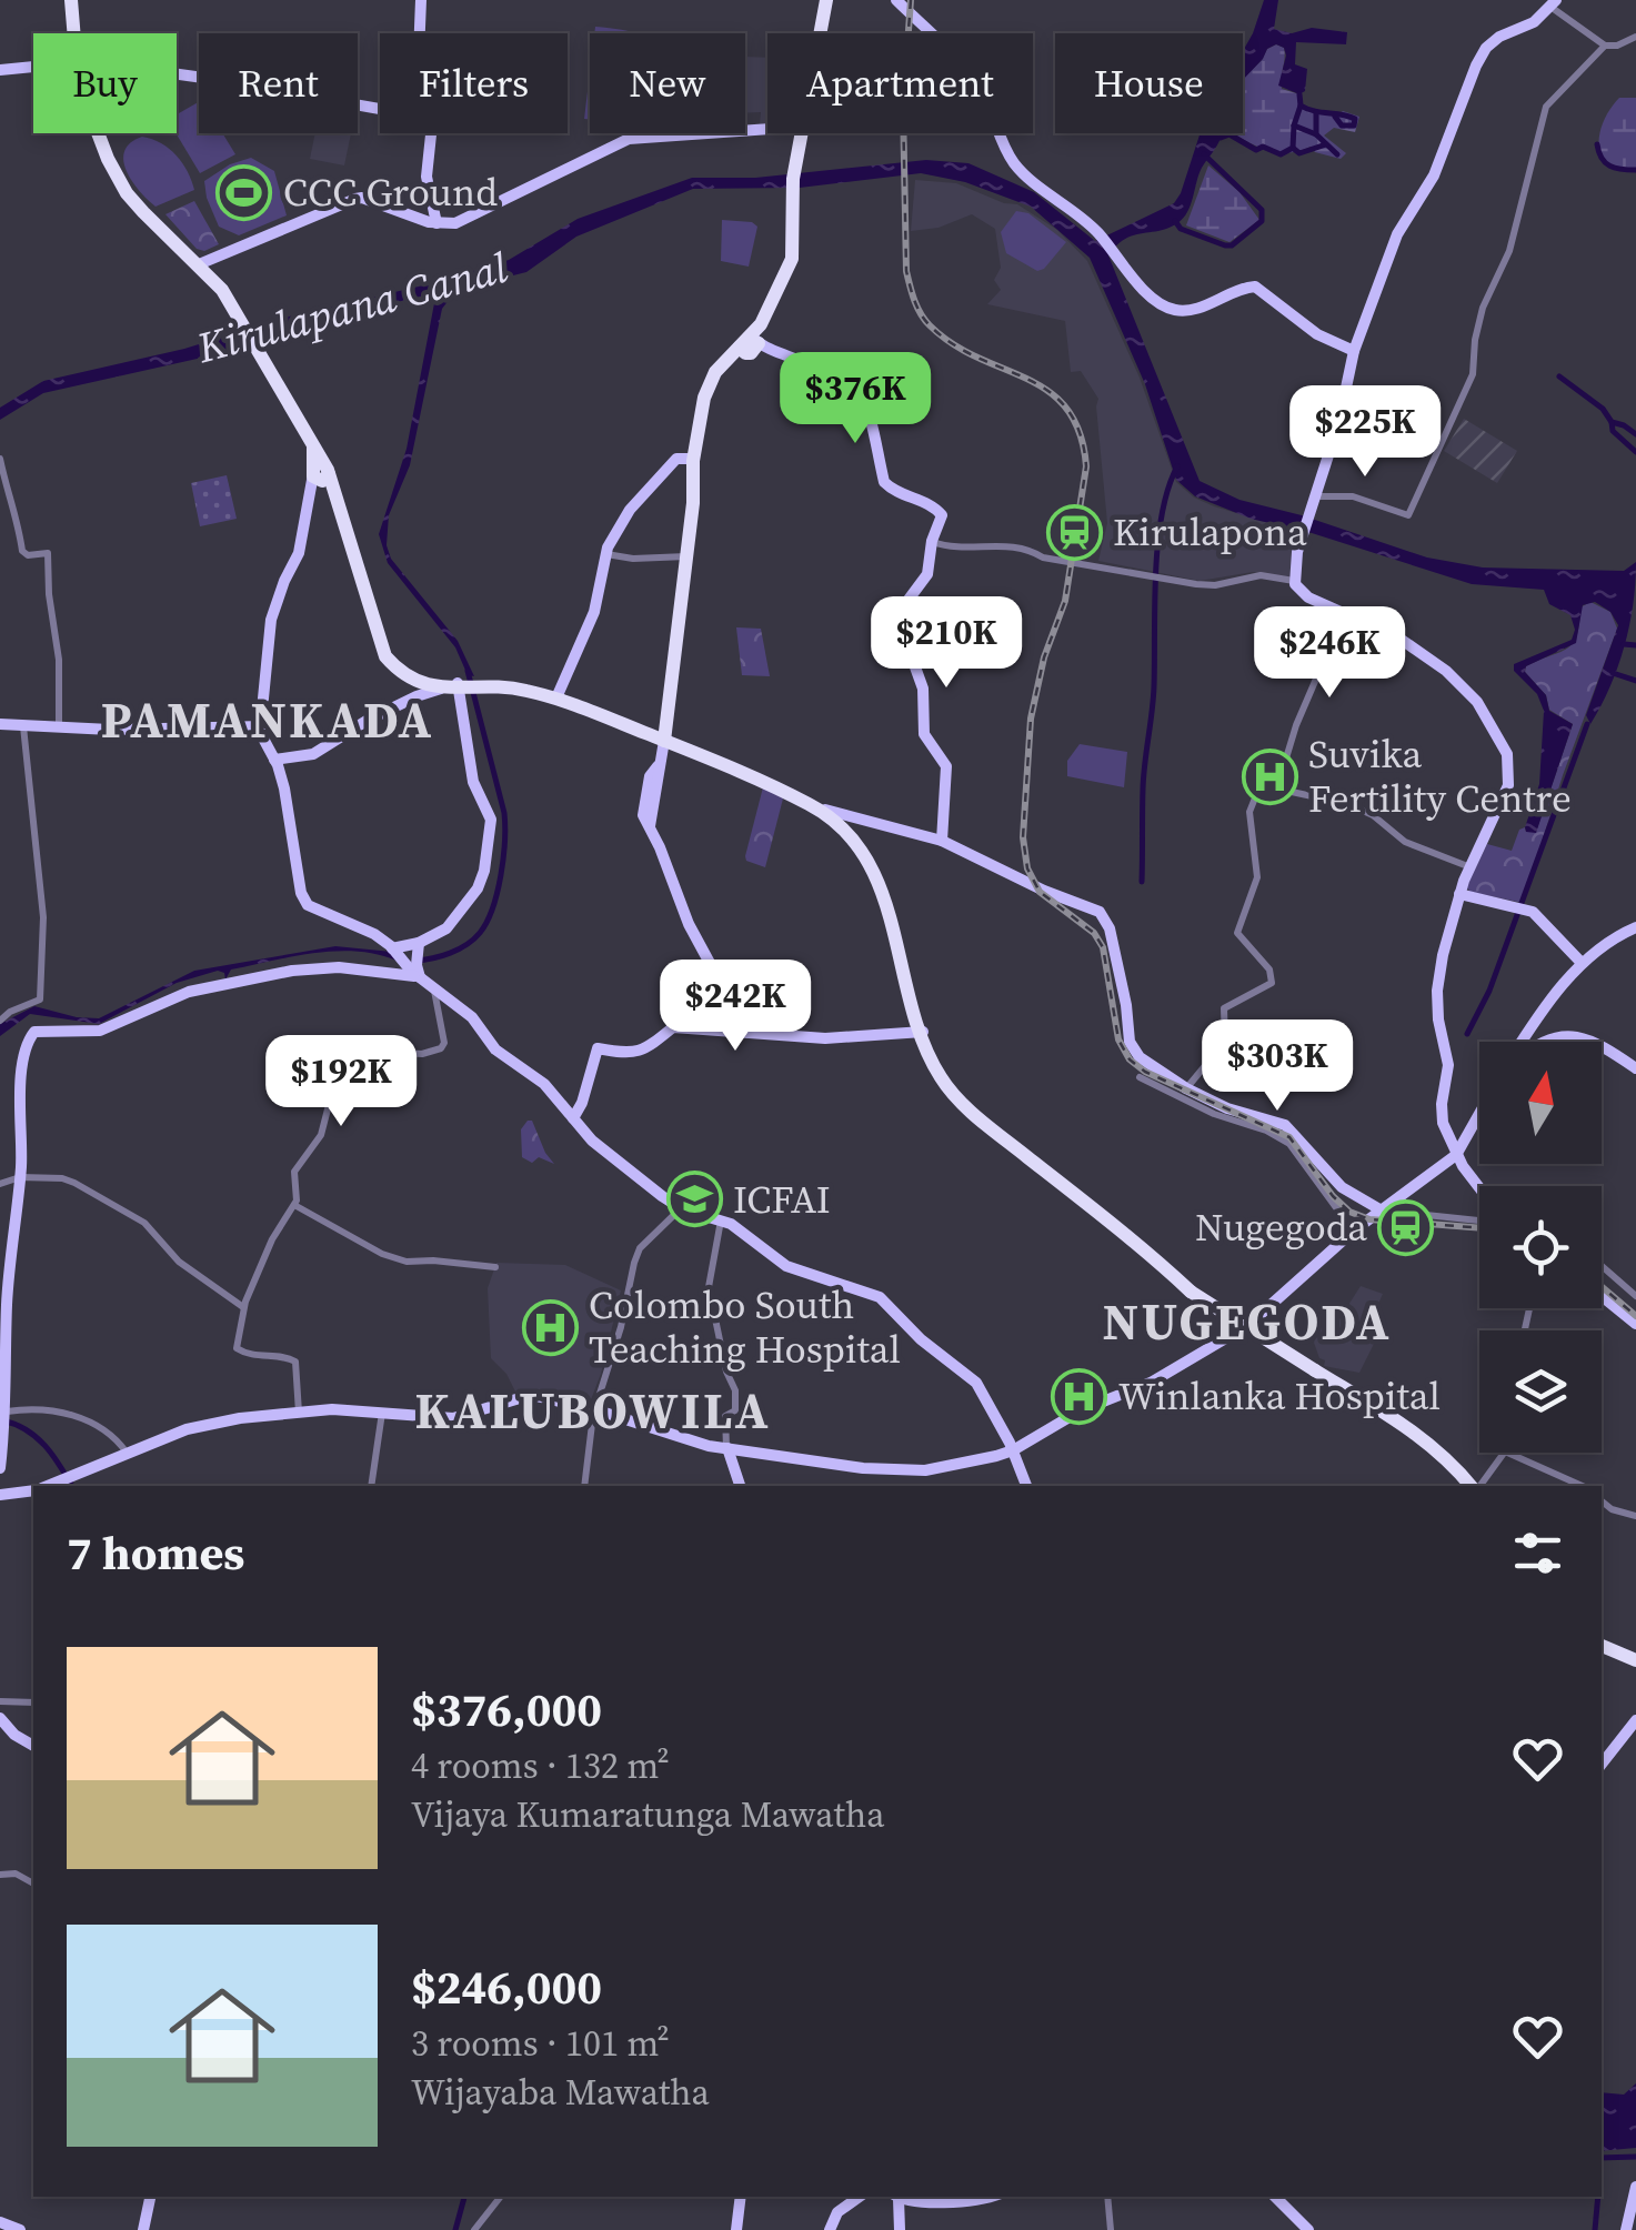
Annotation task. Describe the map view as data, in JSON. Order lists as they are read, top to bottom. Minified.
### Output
{"districts":["PAMANKADA","NUGEGODA","KALUBOWILA"],"water":["Kirulapana Canal"],"places":{"sports":["CCC Ground"],"station":["Kirulapona","Nugegoda"],"hospital":["Suvika Fertility Centre","Colombo South Teaching Hospital","Winlanka Hospital"],"school or university":["ICFAI"]},"north":"top","page":{"chip":["Buy","Rent","Filters","New","Apartment","House"],"price":["$376K","$225K","$210K","$246K","$242K","$303K","$192K"],"heading":"7 homes","list":[{"name":"$376,000","note":"4 rooms · 132 m² · Vijaya Kumaratunga Mawatha"},{"name":"$246,000","note":"3 rooms · 101 m² · Wijayaba Mawatha"}]}}
